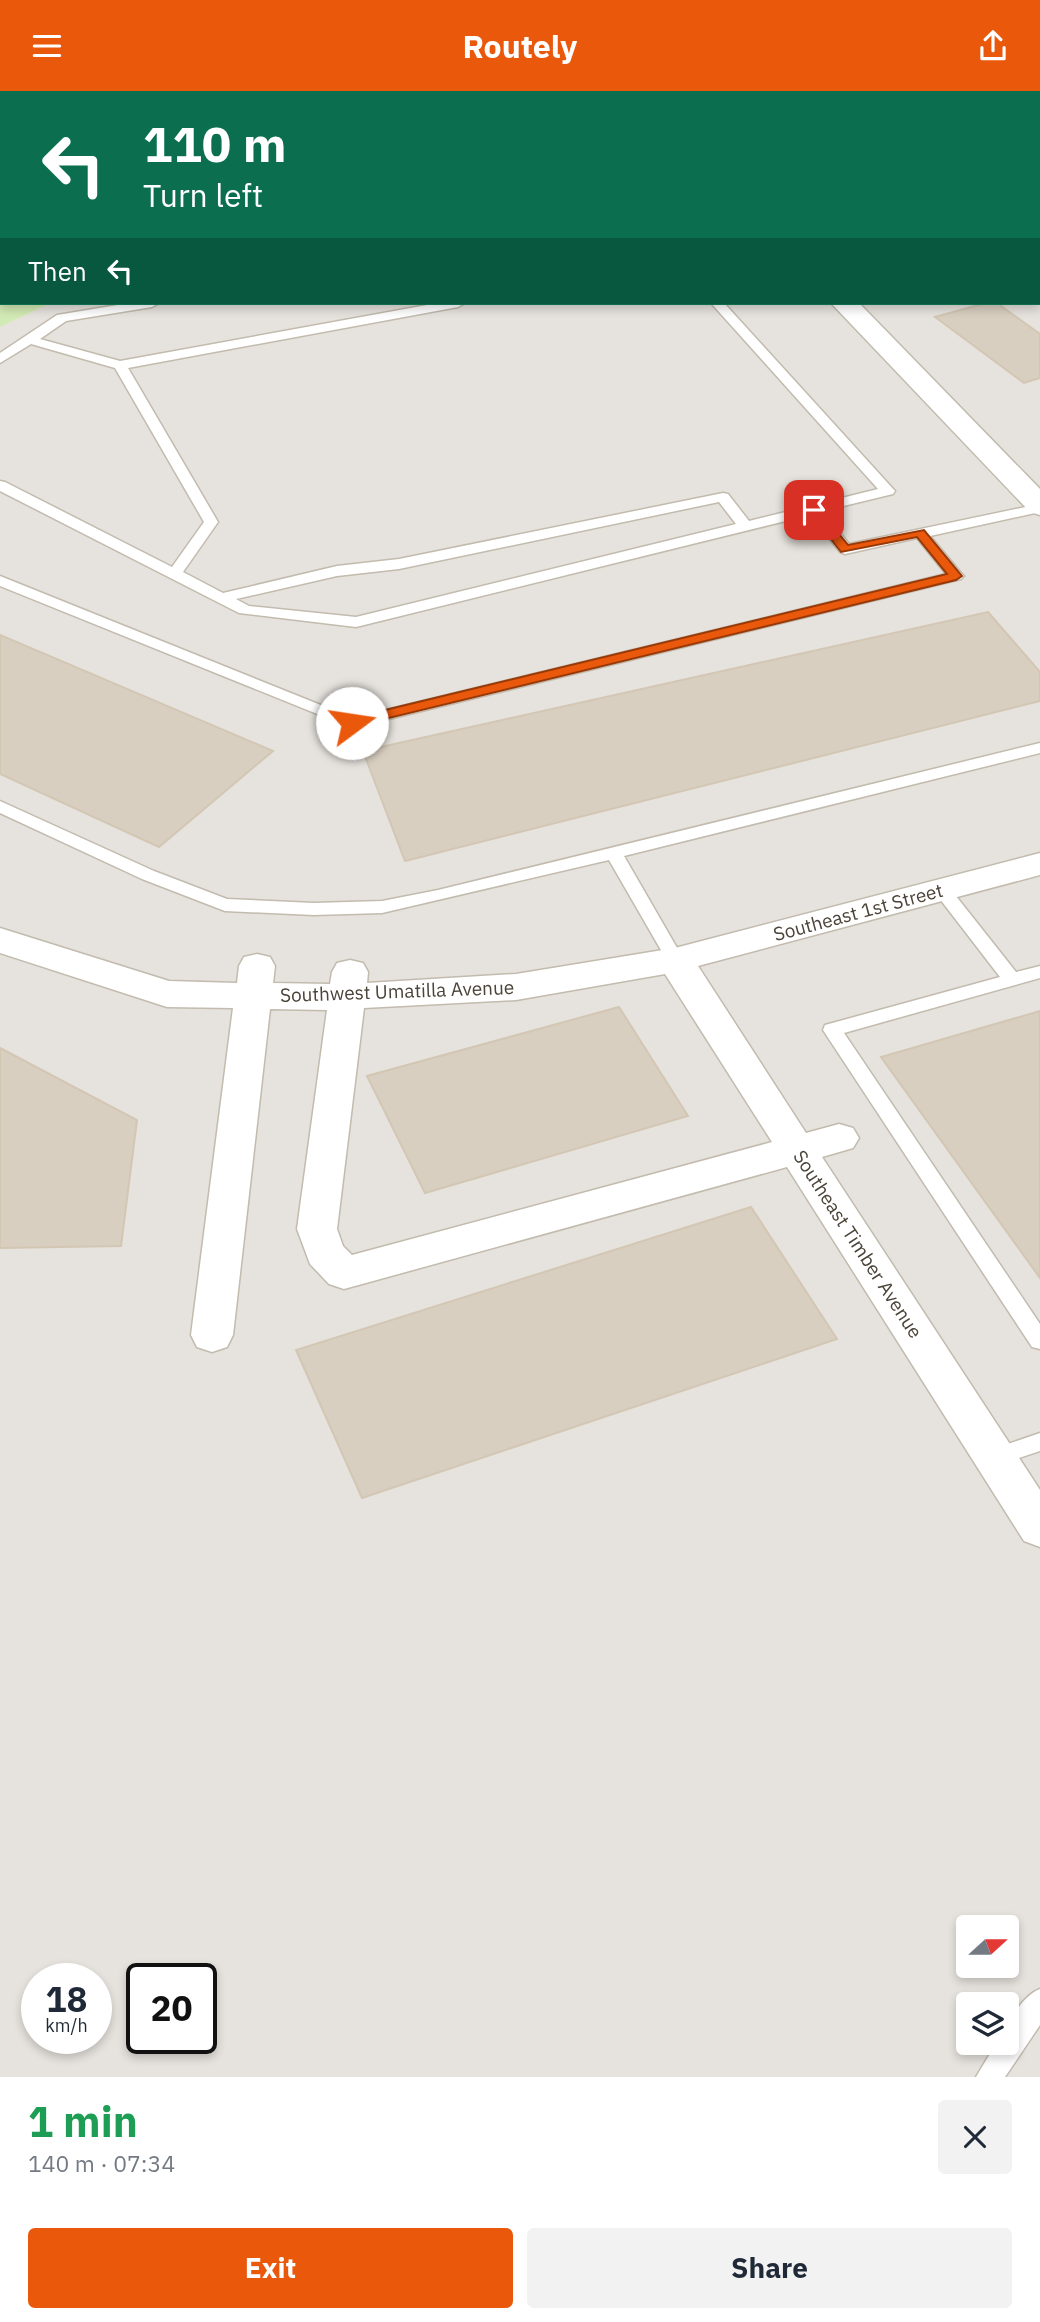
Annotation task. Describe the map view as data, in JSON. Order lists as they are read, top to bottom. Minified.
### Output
{"streets":{"street":["Southeast 1st Street","Southwest Umatilla Avenue","Southeast Timber Avenue"]},"crossings":[["Southeast 1st Street","Southwest Umatilla Avenue"],["Southeast 1st Street","Southeast Timber Avenue"],["Southwest Umatilla Avenue","Southeast Timber Avenue"]],"north":"right","page":{"header":"Routely","turn":["110 m","Turn left"],"then":"Then","speed":"18 km/h","limit":"20","heading":["1 min","140 m · 07:34"],"buttons":["Exit","Share"]}}
